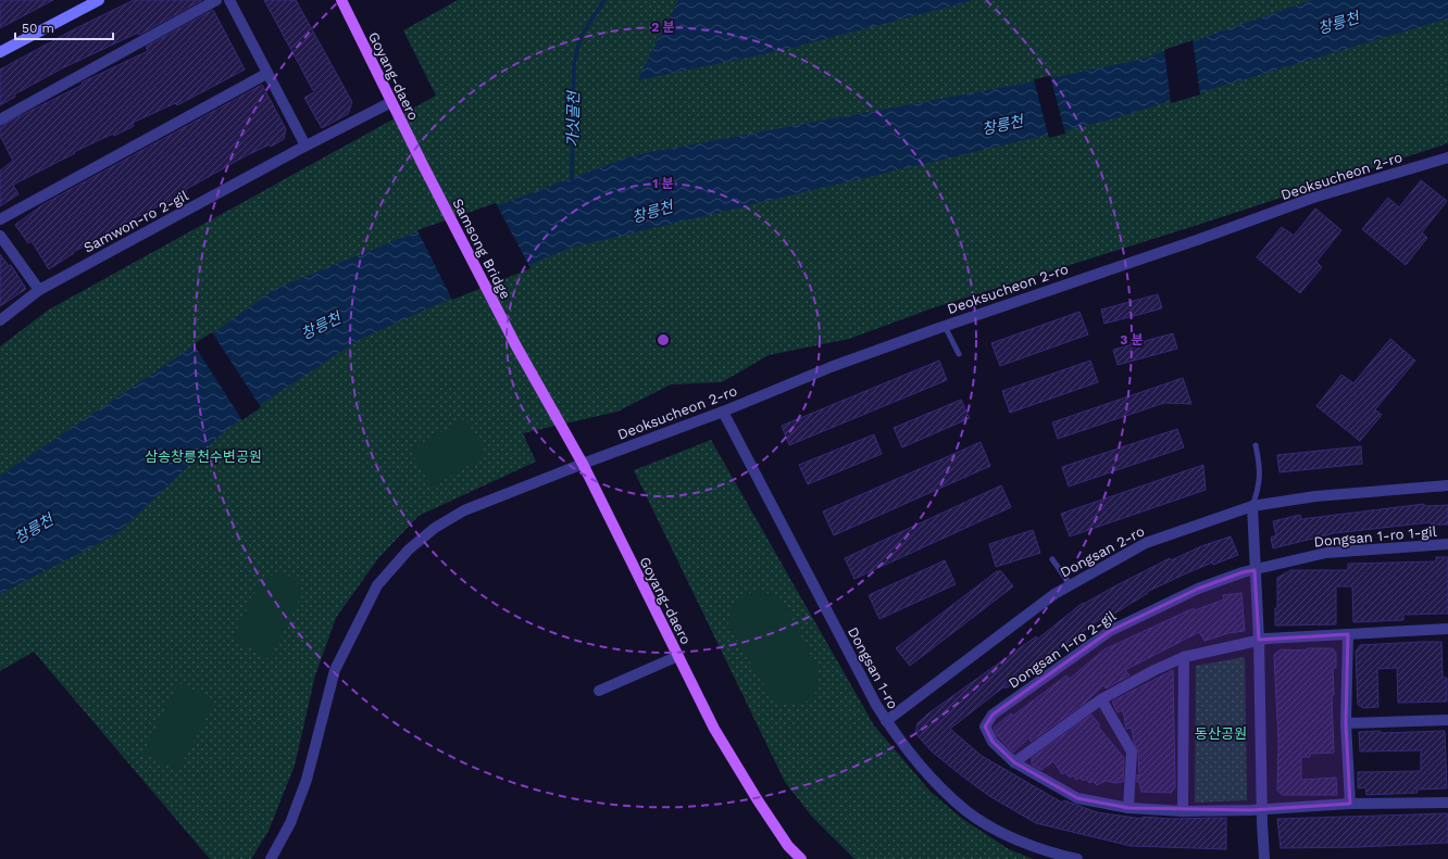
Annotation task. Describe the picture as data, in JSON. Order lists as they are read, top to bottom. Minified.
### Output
{"streets":{"main road":["Goyang-daero","Samsong Bridge"],"street":["Deoksucheon 2-ro","Samwon-ro 2-gil","Dongsan 1-ro 1-gil","Dongsan 2-ro","Dongsan 1-ro 2-gil","Dongsan 1-ro"]},"crossings":[["Goyang-daero","Deoksucheon 2-ro"],["Goyang-daero","Samwon-ro 2-gil"],["Goyang-daero","Samsong Bridge"],["Deoksucheon 2-ro","Dongsan 1-ro"],["Dongsan 1-ro 1-gil","Dongsan 1-ro 2-gil"],["Dongsan 2-ro","Dongsan 1-ro"]],"water":["창릉천","가싯골천"],"parks":["삼송창릉천수변공원","동산공원"],"scale_bar":"50 m","rings":["2 분","1 분","3 분"]}
